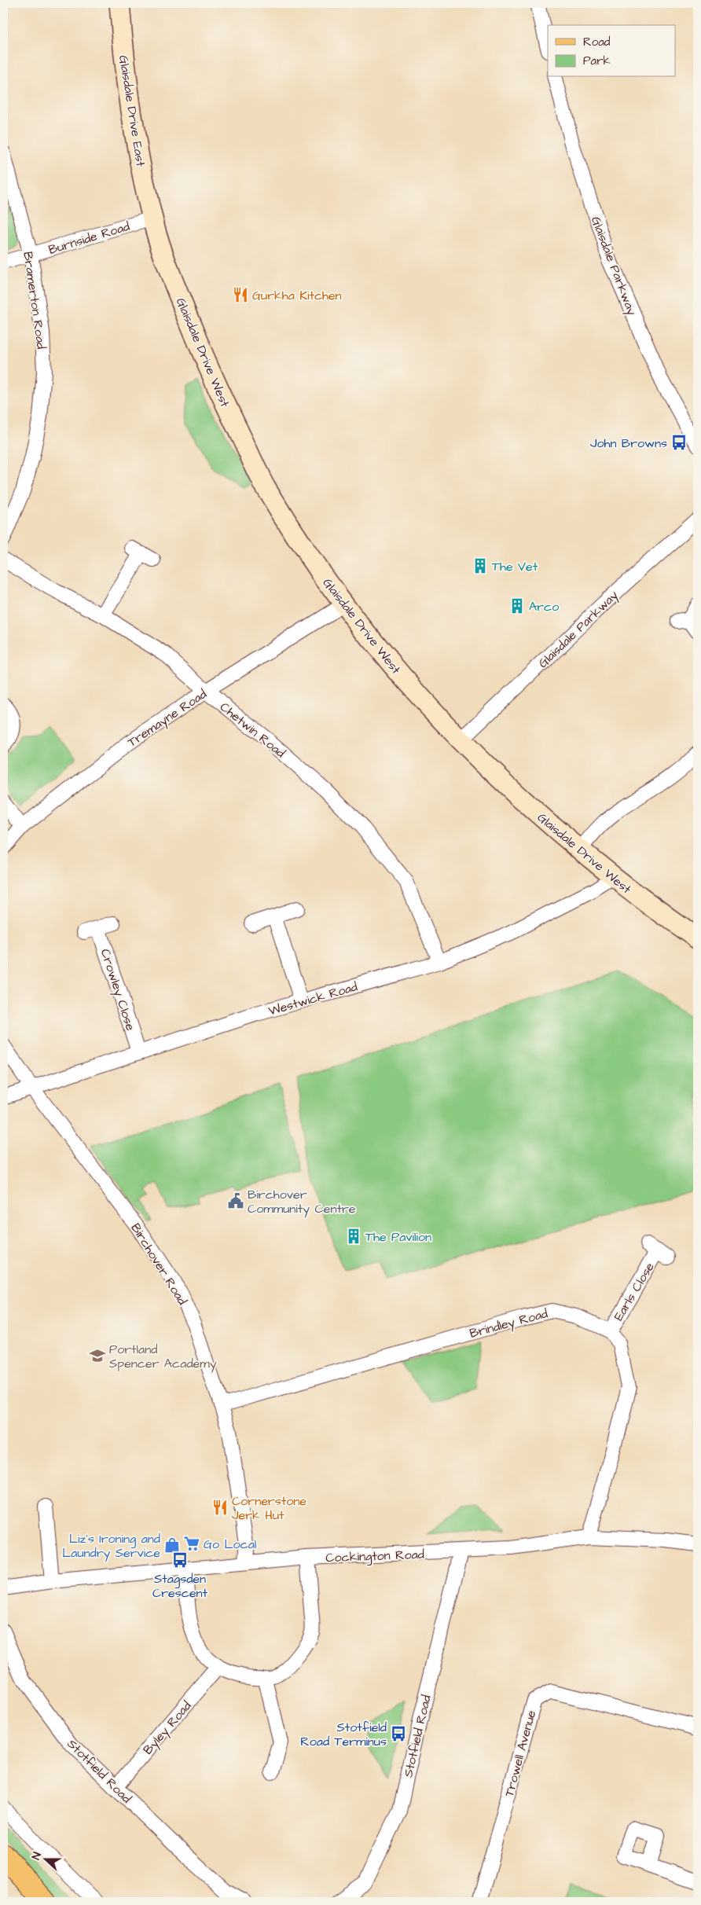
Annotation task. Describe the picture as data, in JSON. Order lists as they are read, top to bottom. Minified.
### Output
{"streets":{"street":["Glaisdale Drive East","Burnside Road","Glaisdale Parkway","Bramerton Road","Glaisdale Drive West","Tremayne Road","Chetwin Road","Crowley Close","Westwick Road","Birchover Road","Earls Close","Brindley Road","Cockington Road","Byley Road","Stotfield Road","Trowell Avenue"]},"crossings":[["Glaisdale Drive East","Burnside Road"],["Glaisdale Drive East","Glaisdale Drive West"],["Burnside Road","Bramerton Road"],["Burnside Road","Glaisdale Drive West"],["Glaisdale Parkway","Glaisdale Drive West"],["Glaisdale Drive West","Tremayne Road"],["Glaisdale Drive West","Westwick Road"],["Tremayne Road","Chetwin Road"],["Chetwin Road","Westwick Road"],["Crowley Close","Westwick Road"],["Westwick Road","Birchover Road"],["Birchover Road","Brindley Road"],["Birchover Road","Cockington Road"],["Birchover Road","Byley Road"],["Earls Close","Brindley Road"],["Cockington Road","Byley Road"],["Cockington Road","Stotfield Road"],["Byley Road","Stotfield Road"]],"places":{"restaurant":["Gurkha Kitchen","Cornerstone Jerk Hut"],"bus stop":["John Browns","Stagsden Crescent","Stotfield Road Terminus"],"building":["The Vet","Arco","The Pavilion"],"public building":["Birchover Community Centre"],"school or university":["Portland Spencer Academy"],"supermarket":["Go Local"],"shop":["Liz's Ironing and Laundry Service"]},"legend":["Road","Park"],"north":"left"}
